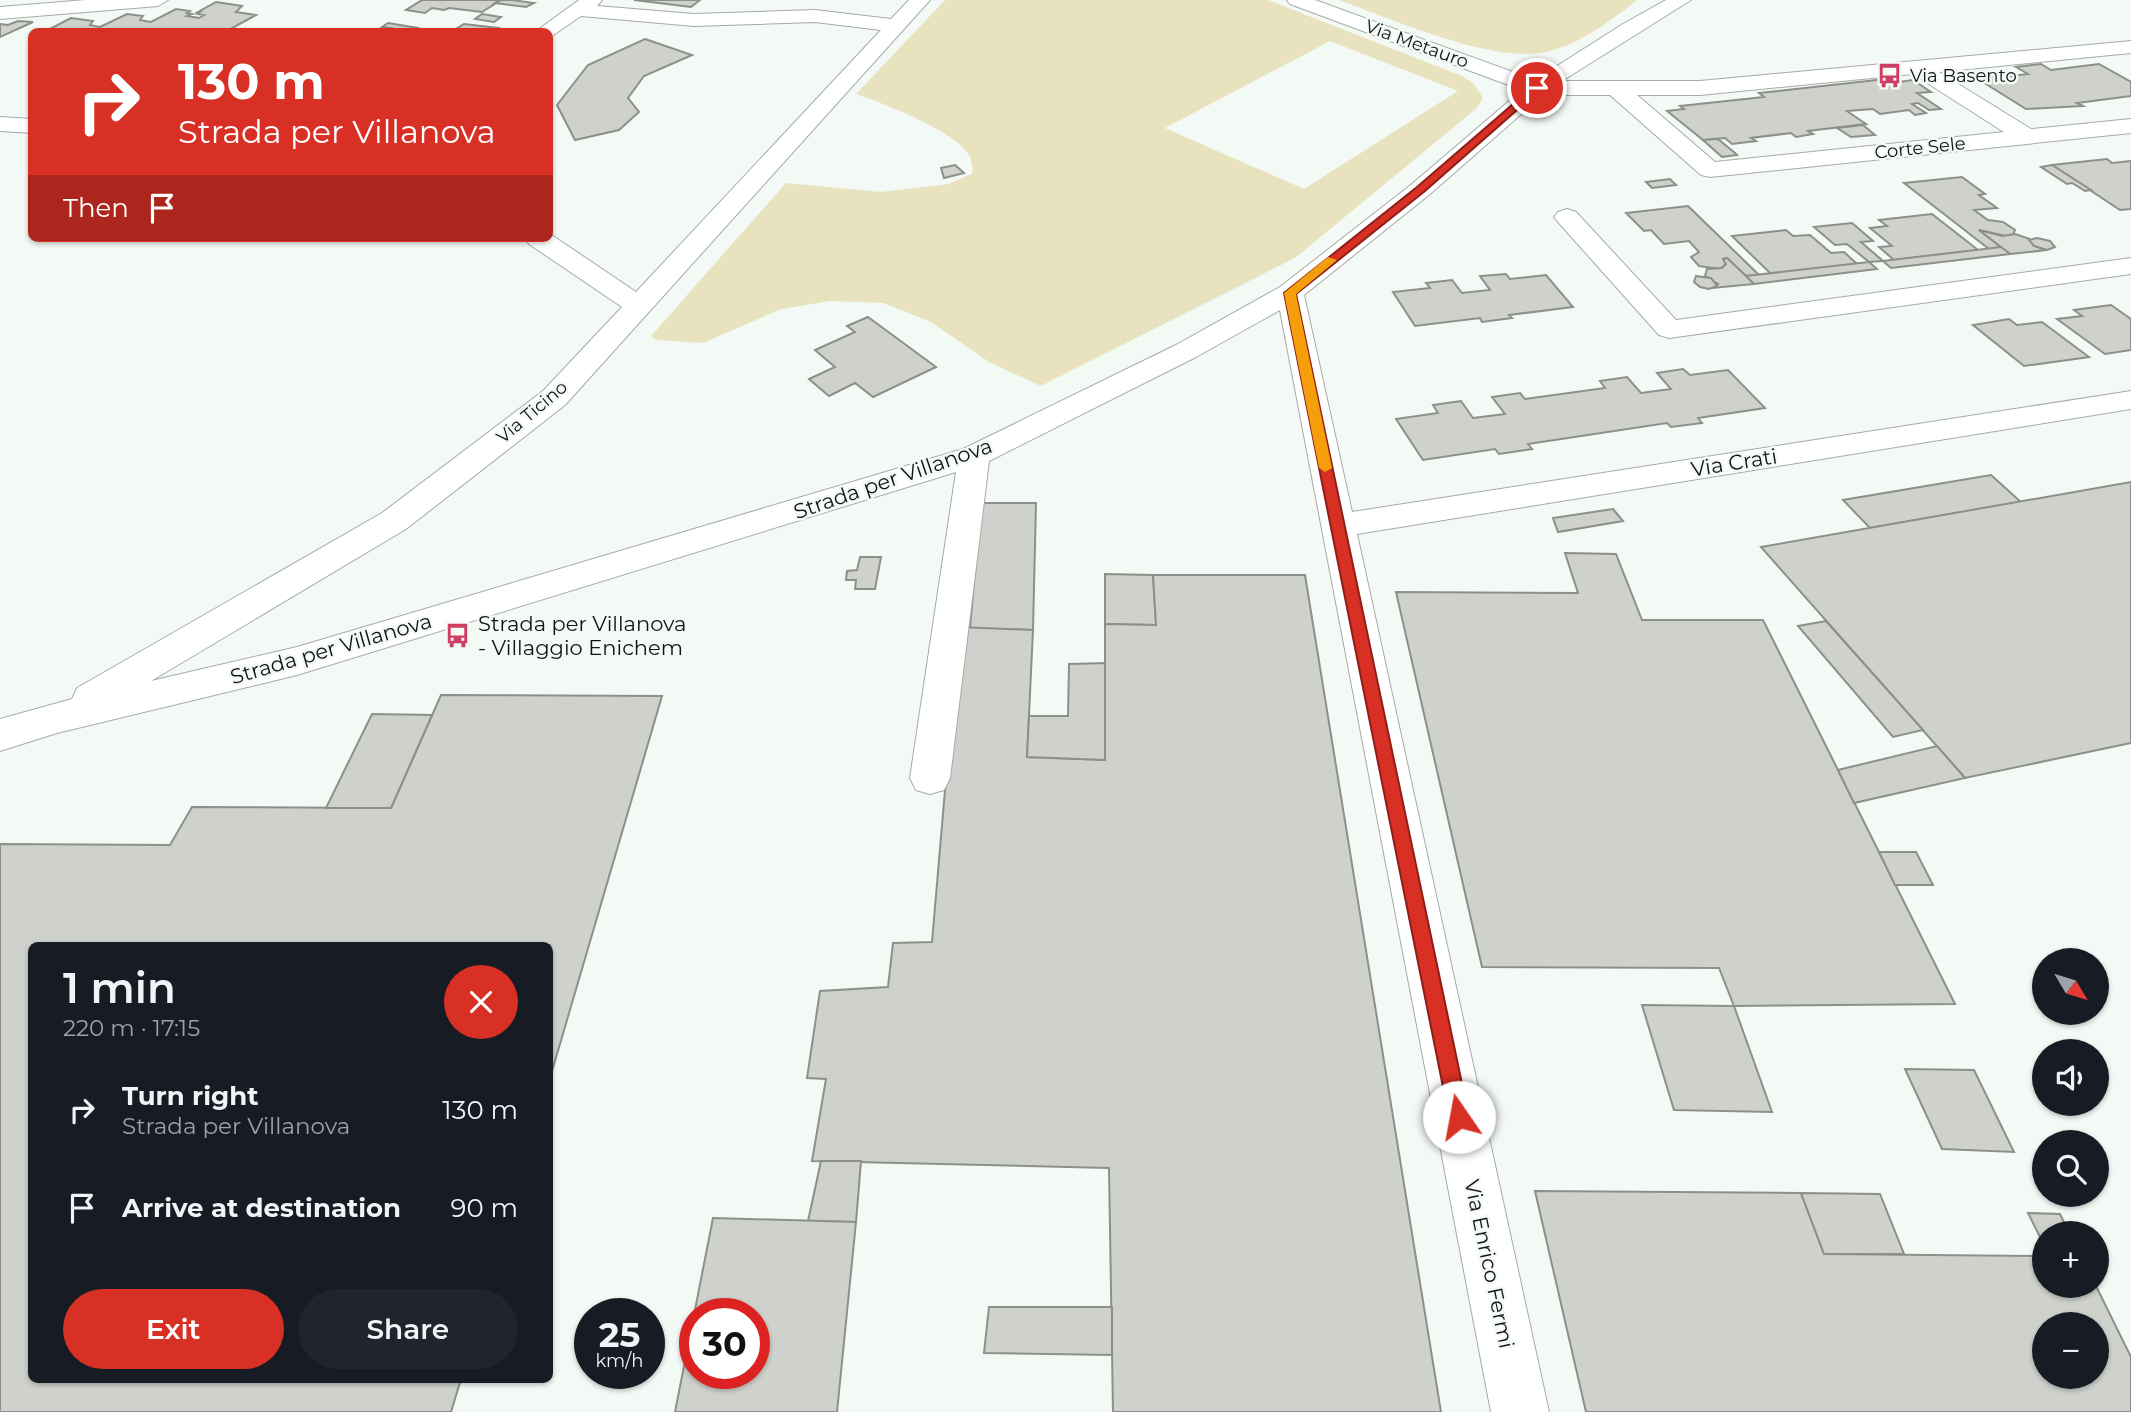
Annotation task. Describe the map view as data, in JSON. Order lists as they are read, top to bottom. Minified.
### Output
{"streets":{"street":["Via Metauro","Corte Sele","Via Ticino","Via Crati","Strada per Villanova","Via Enrico Fermi"]},"crossings":[["Via Metauro","Strada per Villanova"],["Via Ticino","Strada per Villanova"],["Via Crati","Via Enrico Fermi"],["Strada per Villanova","Via Enrico Fermi"]],"places":{"bus stop":["Via Basento","Strada per Villanova - Villaggio Enichem"]},"north":"bottom right","page":{"turn":["130 m","Strada per Villanova"],"then":"Then","heading":["1 min","220 m · 17:15"],"map_buttons":["+","−"],"list":[{"name":"Turn right","note":"Strada per Villanova","value":"130 m"},{"name":"Arrive at destination","value":"90 m"}],"buttons":["Exit","Share"],"speed":"25 km/h","limit":"30"}}
